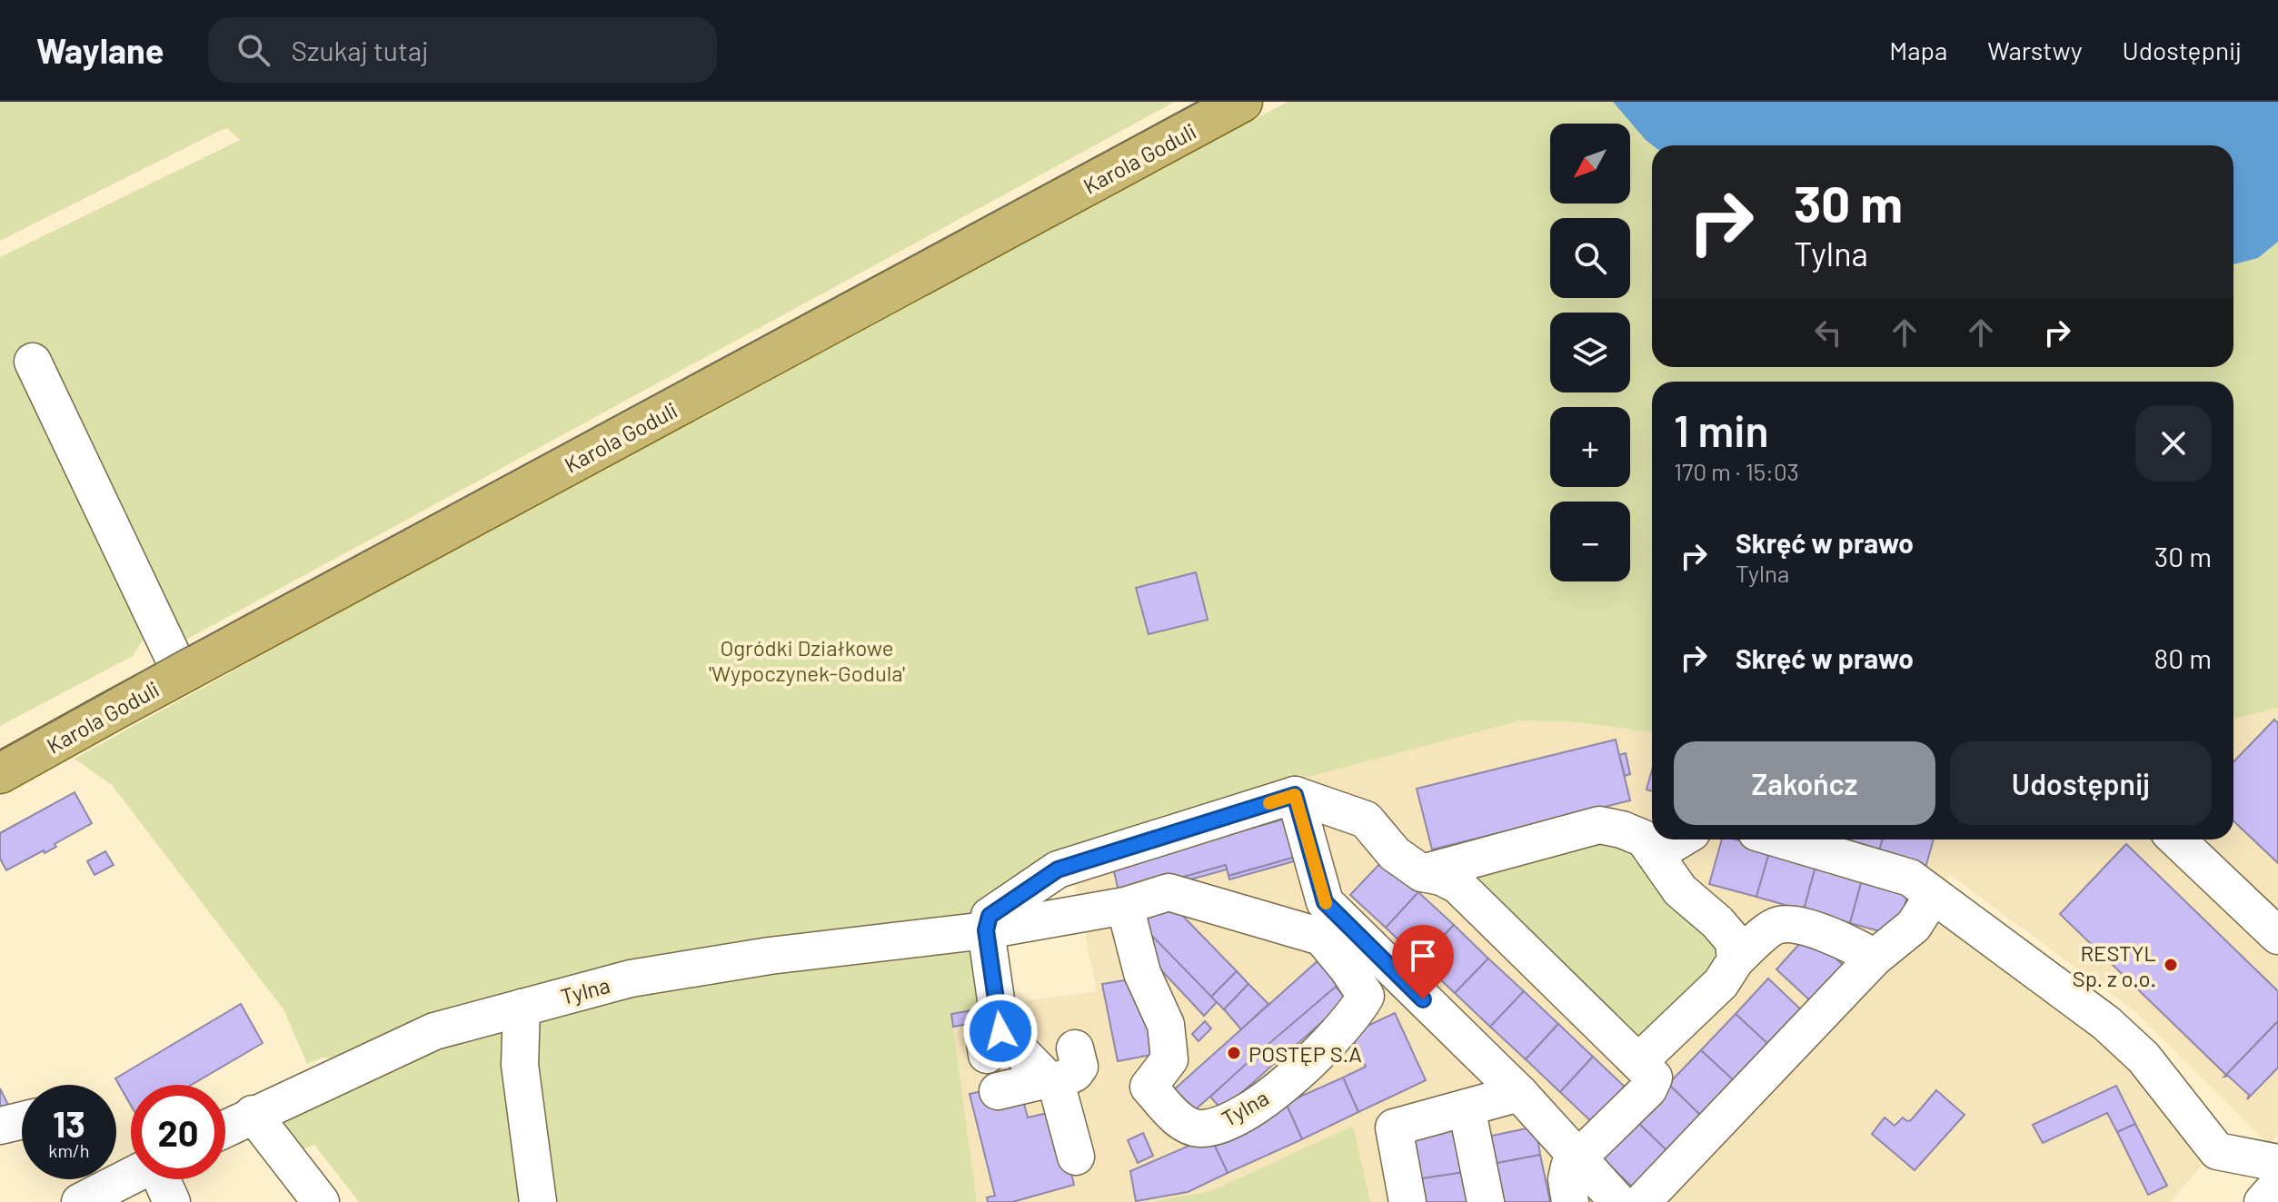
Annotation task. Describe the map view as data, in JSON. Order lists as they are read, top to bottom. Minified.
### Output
{"streets":{"main road":["Karola Goduli"],"street":["Tylna"]},"parks":["Ogródki Działkowe 'Wypoczynek-Godula'"],"places":["RESTYL Sp. z o.o.","POSTĘP S.A"],"north":"bottom left","page":{"header":"Waylane","search":"Szukaj tutaj","nav":["Mapa","Warstwy","Udostępnij"],"map_buttons":["+","−"],"turn":["30 m","Tylna"],"heading":["1 min","170 m · 15:03"],"list":[{"name":"Skręć w prawo","note":"Tylna","value":"30 m"},{"name":"Skręć w prawo","value":"80 m"}],"buttons":["Zakończ","Udostępnij"],"speed":"13 km/h","limit":"20"}}
